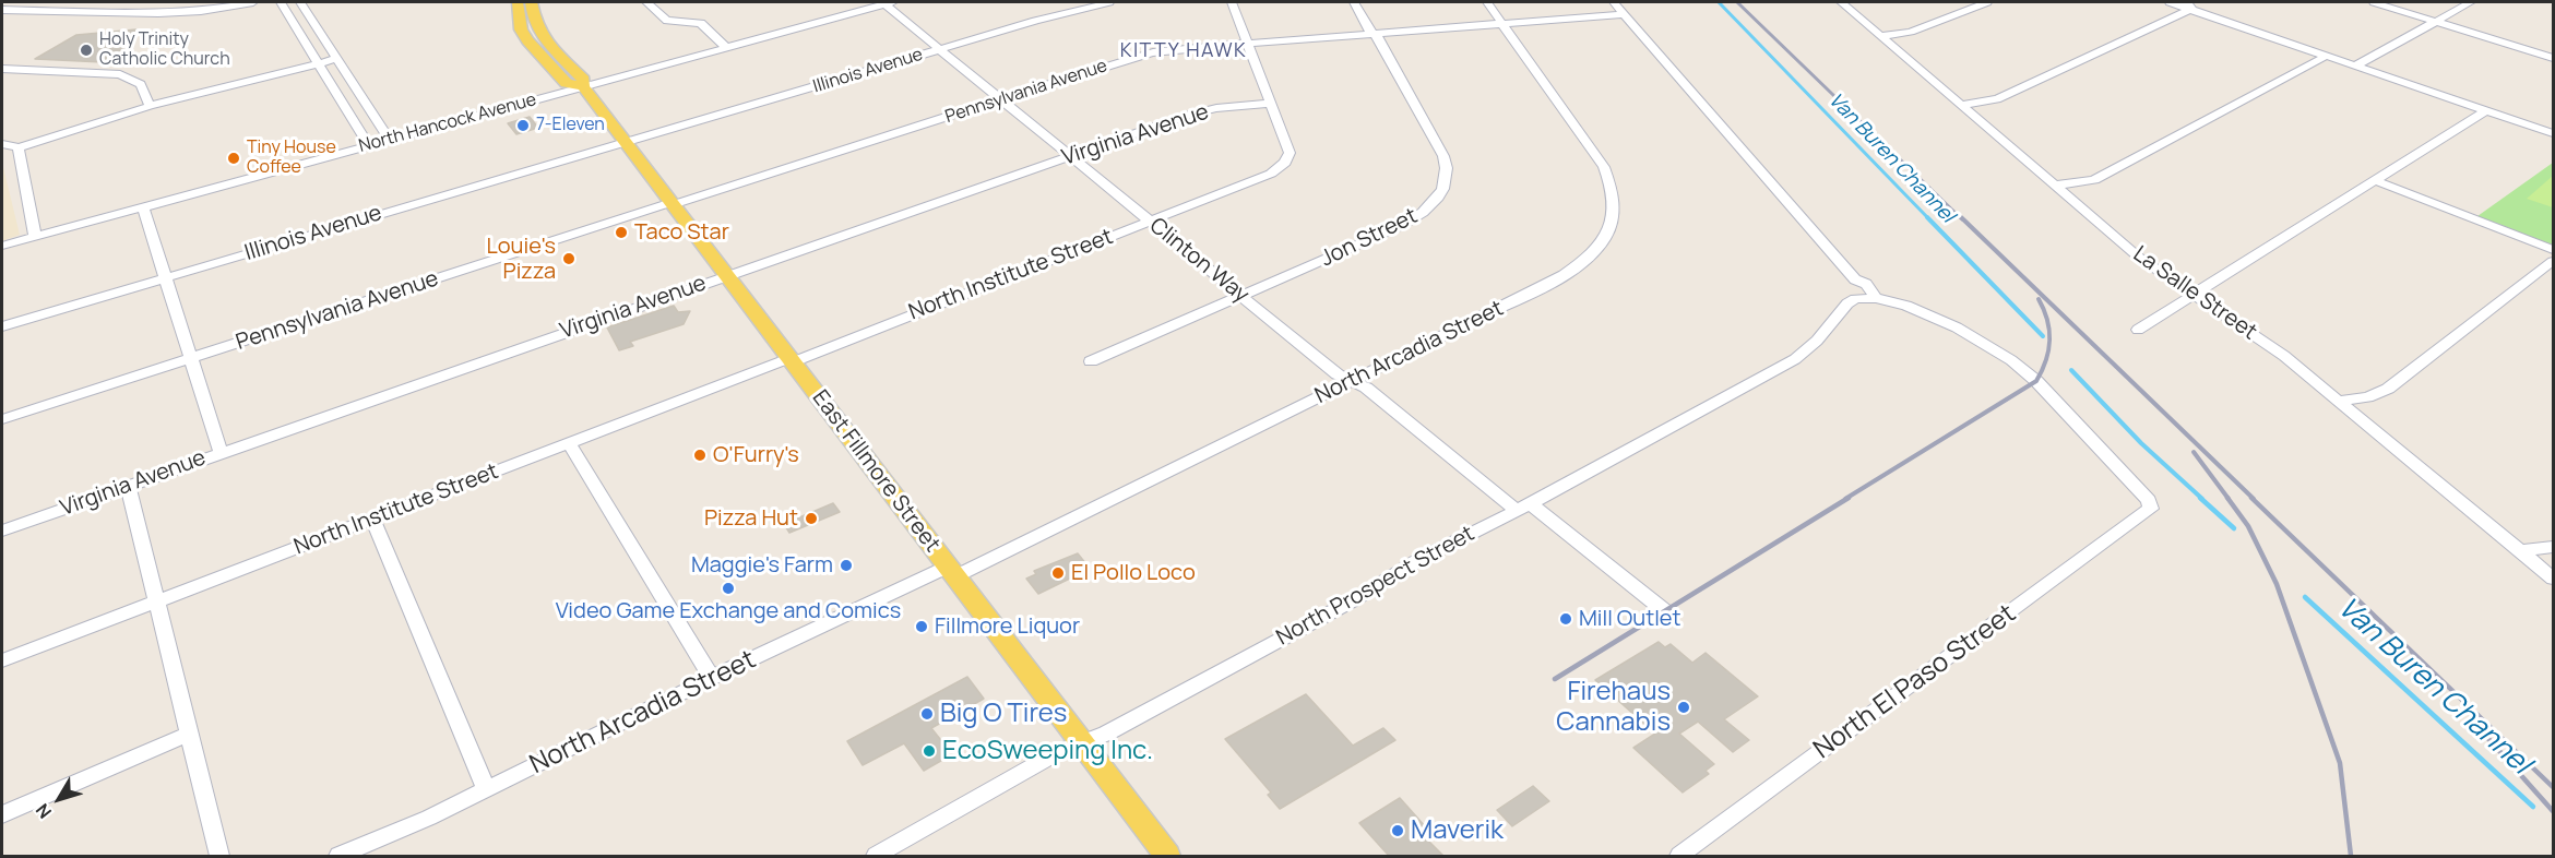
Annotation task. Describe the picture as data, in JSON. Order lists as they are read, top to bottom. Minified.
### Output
{"streets":{"main road":["East Fillmore Street"],"street":["Illinois Avenue","Pennsylvania Avenue","North Hancock Avenue","Virginia Avenue","Jon Street","Clinton Way","North Institute Street","La Salle Street","North Arcadia Street","North Prospect Street","North El Paso Street"]},"crossings":[["Illinois Avenue","Clinton Way"],["Illinois Avenue","East Fillmore Street"],["Pennsylvania Avenue","Jon Street"],["Pennsylvania Avenue","Clinton Way"],["Pennsylvania Avenue","North Institute Street"],["Pennsylvania Avenue","North Arcadia Street"],["Pennsylvania Avenue","East Fillmore Street"],["North Hancock Avenue","Clinton Way"],["North Hancock Avenue","East Fillmore Street"],["Virginia Avenue","Clinton Way"],["Virginia Avenue","North Institute Street"],["Virginia Avenue","East Fillmore Street"],["Jon Street","Clinton Way"],["Clinton Way","North Institute Street"],["Clinton Way","North Arcadia Street"],["Clinton Way","North Prospect Street"],["North Institute Street","East Fillmore Street"],["North Arcadia Street","East Fillmore Street"],["East Fillmore Street","North Prospect Street"],["North Prospect Street","North El Paso Street"]],"districts":["KITTY HAWK"],"water":["Van Buren Channel"],"places":["Holy Trinity Catholic Church","7-Eleven","Tiny House Coffee","Taco Star","Louie's Pizza","O'Furry's","Pizza Hut","Maggie's Farm","El Pollo Loco","Video Game Exchange and Comics","Mill Outlet","Fillmore Liquor","Firehaus Cannabis","Big O Tires","EcoSweeping Inc.","Maverik"],"north":"bottom left"}
